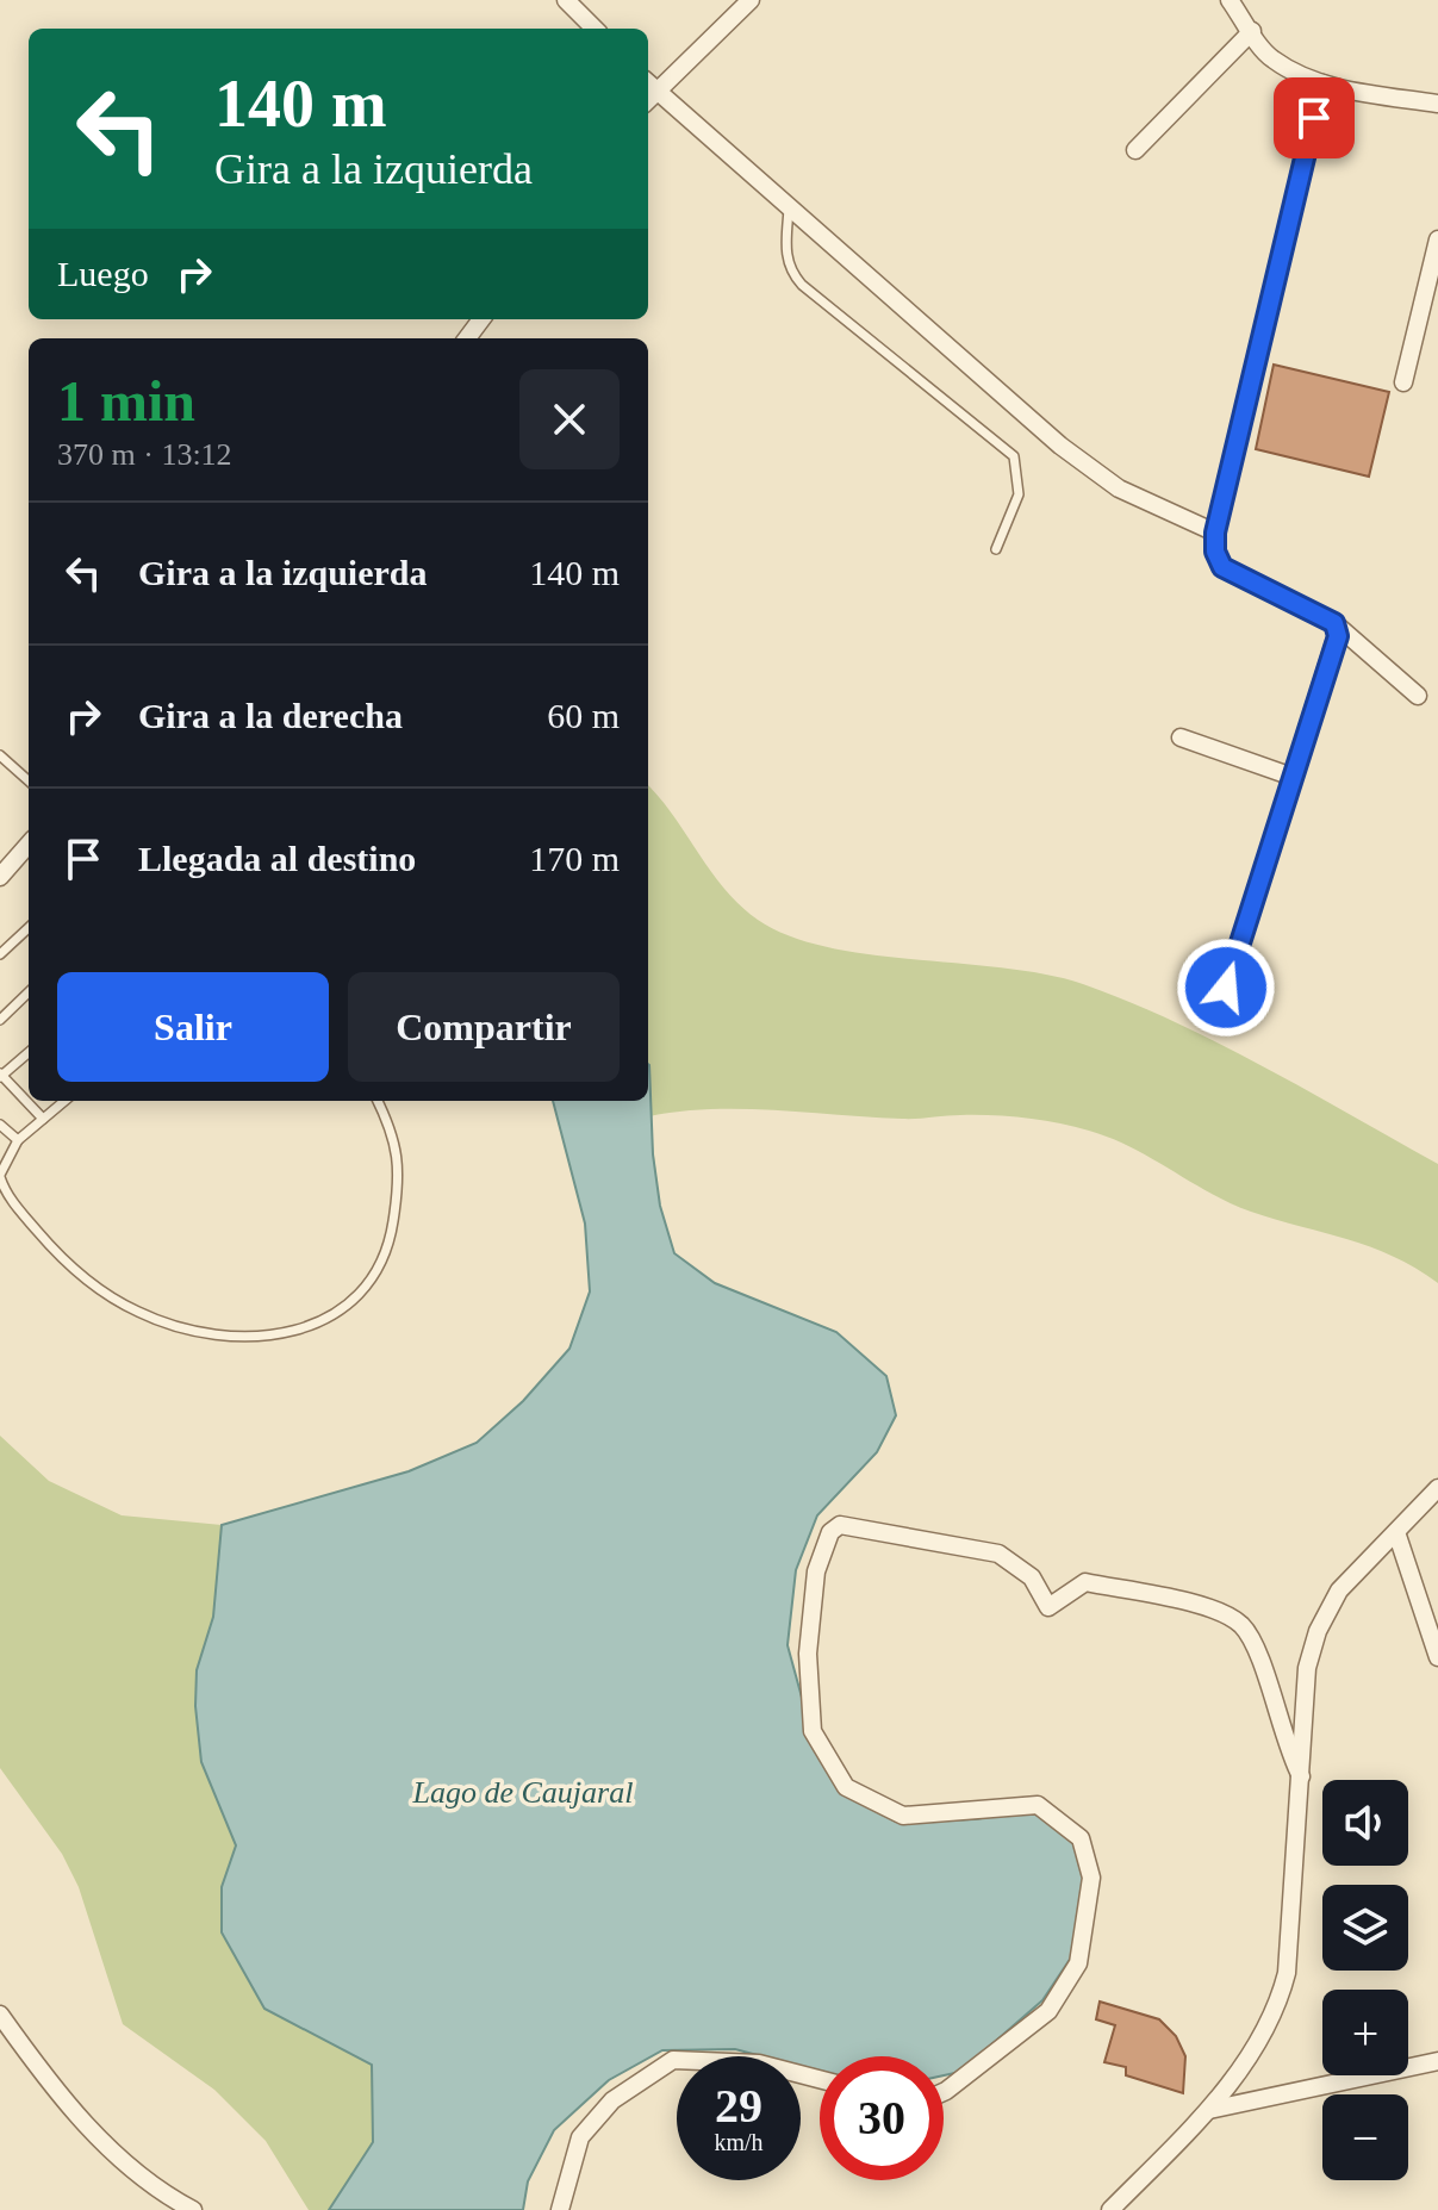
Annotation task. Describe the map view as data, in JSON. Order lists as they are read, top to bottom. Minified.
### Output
{"water":["Lago de Caujaral"],"page":{"turn":["140 m","Gira a la izquierda"],"then":"Luego","heading":["1 min","370 m · 13:12"],"list":[{"name":"Gira a la izquierda","value":"140 m"},{"name":"Gira a la derecha","value":"60 m"},{"name":"Llegada al destino","value":"170 m"}],"buttons":["Salir","Compartir"],"map_buttons":["+","−"],"speed":"29 km/h","limit":"30"}}
